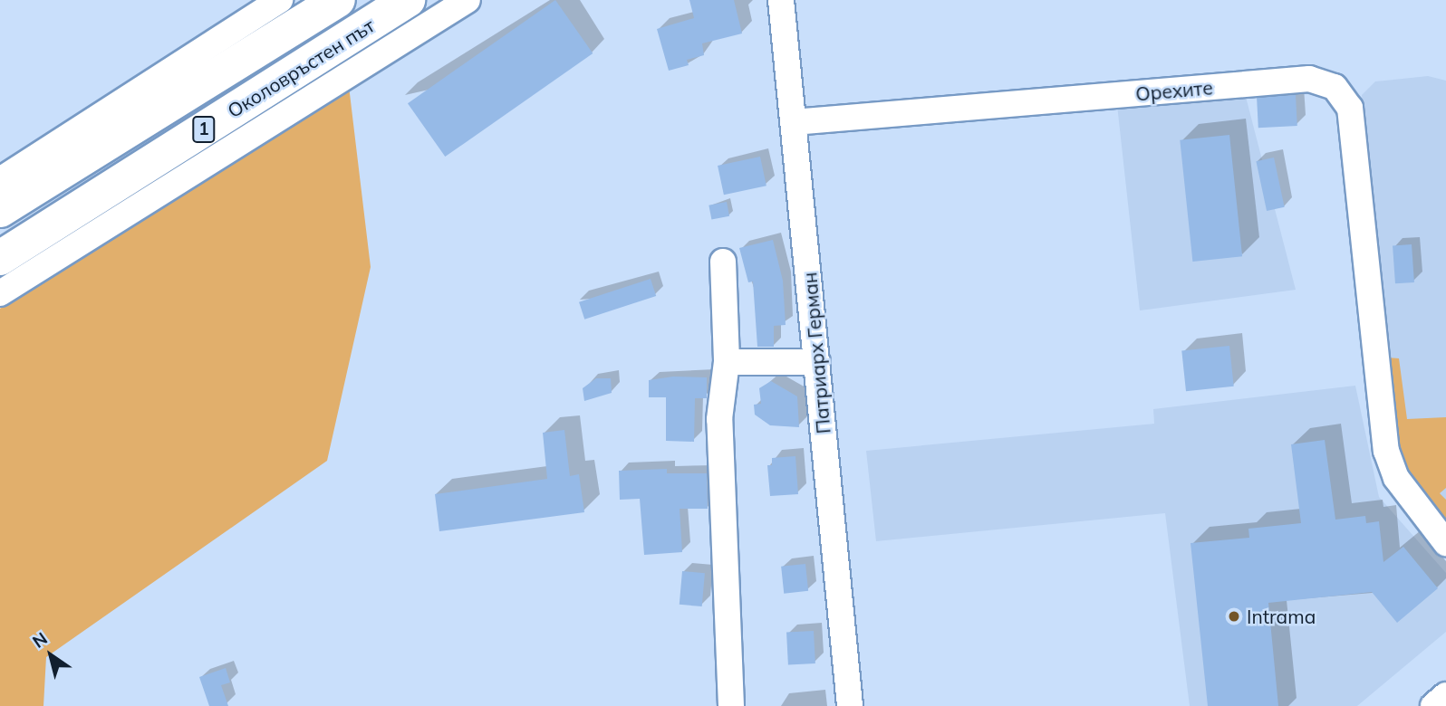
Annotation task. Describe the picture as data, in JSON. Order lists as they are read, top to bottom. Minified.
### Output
{"streets":{"highway":["Околовръстен път","1"],"street":["Орехите","Патриарх Герман"]},"crossings":[["Орехите","Патриарх Герман"]],"places":["Intrama"],"north":"top left"}
